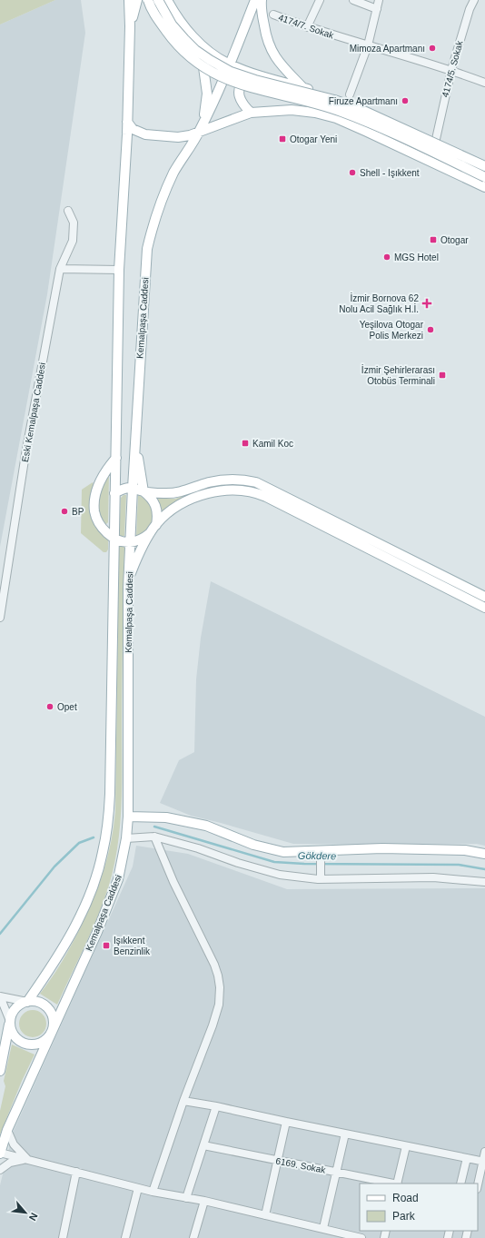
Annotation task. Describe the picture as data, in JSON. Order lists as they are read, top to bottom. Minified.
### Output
{"streets":{"main road":["Kemalpaşa Caddesi"],"street":["4174/7. Sokak","4174/5. Sokak","Eski Kemalpaşa Caddesi","6169. Sokak"]},"crossings":[["4174/7. Sokak","4174/5. Sokak"]],"water":["Gökdere"],"places":{"other":["Mimoza Apartmanı","Firuze Apartmanı","Shell - Işıkkent","MGS Hotel","Yeşilova Otogar Polis Merkezi","BP","Opet"],"transit":["Otogar Yeni","Otogar","İzmir Şehirlerarası Otobüs Terminali","Kamil Koc","Işıkkent Benzinlik"],"health":["İzmir Bornova 62 Nolu Acil Sağlık H.İ."]},"legend":["Road","Park"],"north":"bottom right"}
